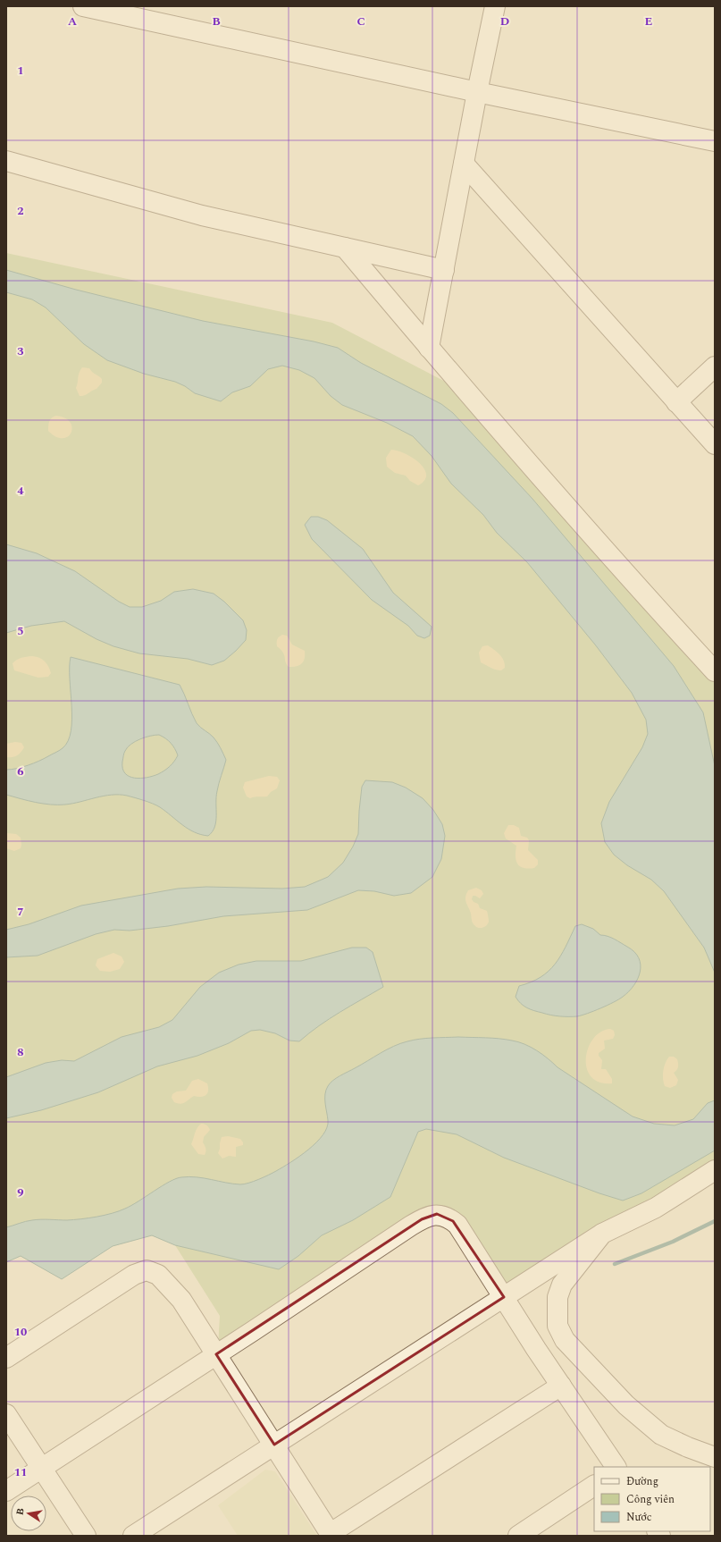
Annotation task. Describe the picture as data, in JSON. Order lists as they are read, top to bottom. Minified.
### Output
{"legend":["Đường","Công viên","Nước"],"north":"left","grid":{"columns":["A","B","C","D","E"],"rows":["1","2","3","4","5","6","7","8","9","10","11"]}}
